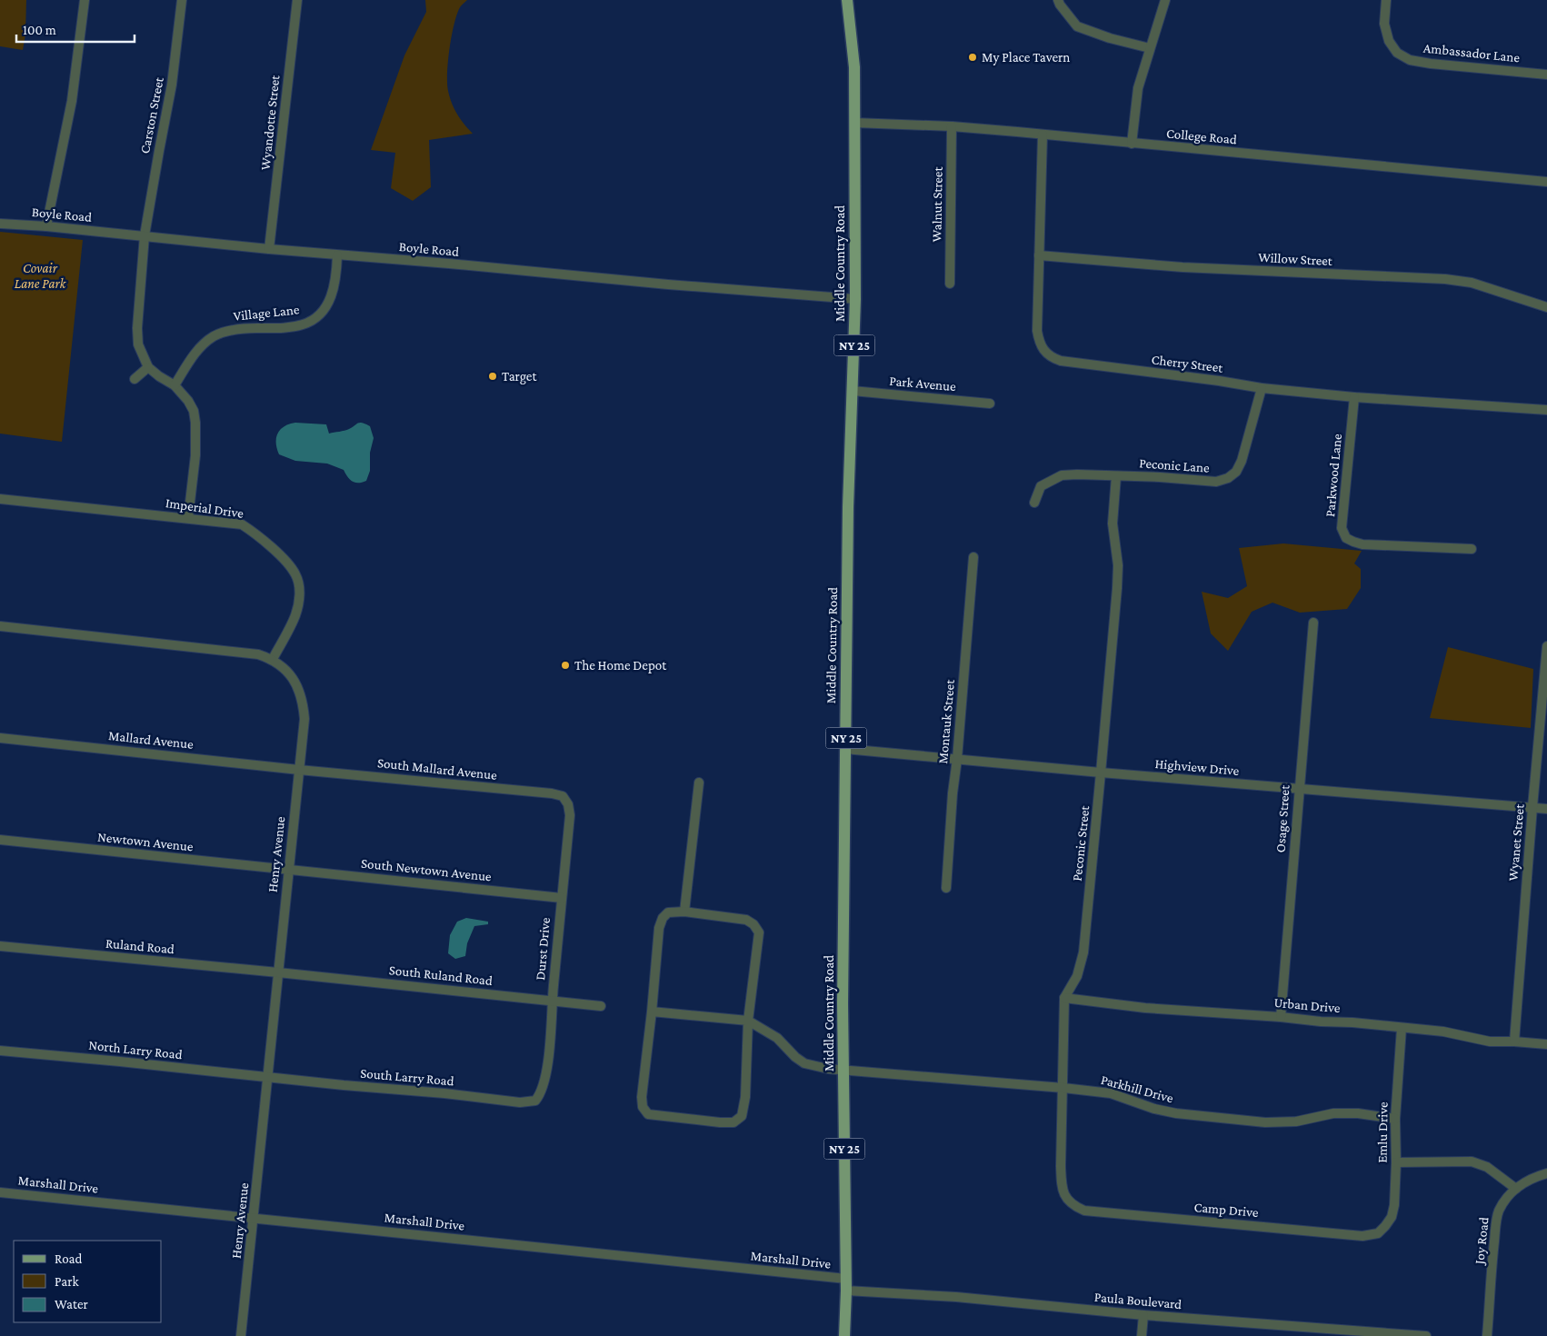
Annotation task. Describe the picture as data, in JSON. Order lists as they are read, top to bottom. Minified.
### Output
{"streets":{"main road":["Middle Country Road","NY 25"],"street":["Ambassador Lane","Carston Street","Wyandotte Street","College Road","Walnut Street","Boyle Road","Willow Street","Village Lane","Cherry Street","Park Avenue","Peconic Lane","Parkwood Lane","Imperial Drive","Montauk Street","Mallard Avenue","Highview Drive","South Mallard Avenue","Osage Street","Newtown Avenue","Wyanet Street","Peconic Street","Henry Avenue","South Newtown Avenue","Ruland Road","Durst Drive","South Ruland Road","Urban Drive","North Larry Road","South Larry Road","Parkhill Drive","Emlu Drive","Marshall Drive","Camp Drive","Joy Road","Paula Boulevard"]},"crossings":[["Carston Street","Boyle Road"],["Wyandotte Street","Boyle Road"],["College Road","Walnut Street"],["College Road","Middle Country Road"],["College Road","Cherry Street"],["Boyle Road","Middle Country Road"],["Boyle Road","Village Lane"],["Willow Street","Cherry Street"],["Middle Country Road","NY 25"],["Middle Country Road","Park Avenue"],["Middle Country Road","Highview Drive"],["Middle Country Road","Parkhill Drive"],["Middle Country Road","Marshall Drive"],["Middle Country Road","Paula Boulevard"],["NY 25","Paula Boulevard"],["Cherry Street","Peconic Lane"],["Cherry Street","Parkwood Lane"],["Peconic Lane","Peconic Street"],["Imperial Drive","Henry Avenue"],["Montauk Street","Highview Drive"],["Mallard Avenue","South Mallard Avenue"],["Mallard Avenue","Henry Avenue"],["Highview Drive","Osage Street"],["Highview Drive","Wyanet Street"],["Highview Drive","Peconic Street"],["South Mallard Avenue","Henry Avenue"],["South Mallard Avenue","Durst Drive"],["Osage Street","Urban Drive"],["Newtown Avenue","Henry Avenue"],["Newtown Avenue","South Newtown Avenue"],["Wyanet Street","Urban Drive"],["Peconic Street","Urban Drive"],["Peconic Street","Parkhill Drive"],["Peconic Street","Camp Drive"],["Henry Avenue","South Newtown Avenue"],["Henry Avenue","Ruland Road"],["Henry Avenue","South Ruland Road"],["Henry Avenue","North Larry Road"],["Henry Avenue","South Larry Road"],["Henry Avenue","Marshall Drive"],["South Newtown Avenue","Durst Drive"],["Ruland Road","South Ruland Road"],["Durst Drive","South Ruland Road"],["Durst Drive","South Larry Road"],["Urban Drive","Emlu Drive"],["North Larry Road","South Larry Road"],["Parkhill Drive","Emlu Drive"],["Emlu Drive","Camp Drive"]],"parks":["Covair Lane Park"],"places":["My Place Tavern","Target","The Home Depot"],"legend":["Road","Park","Water"],"scale_bar":"100 m"}
